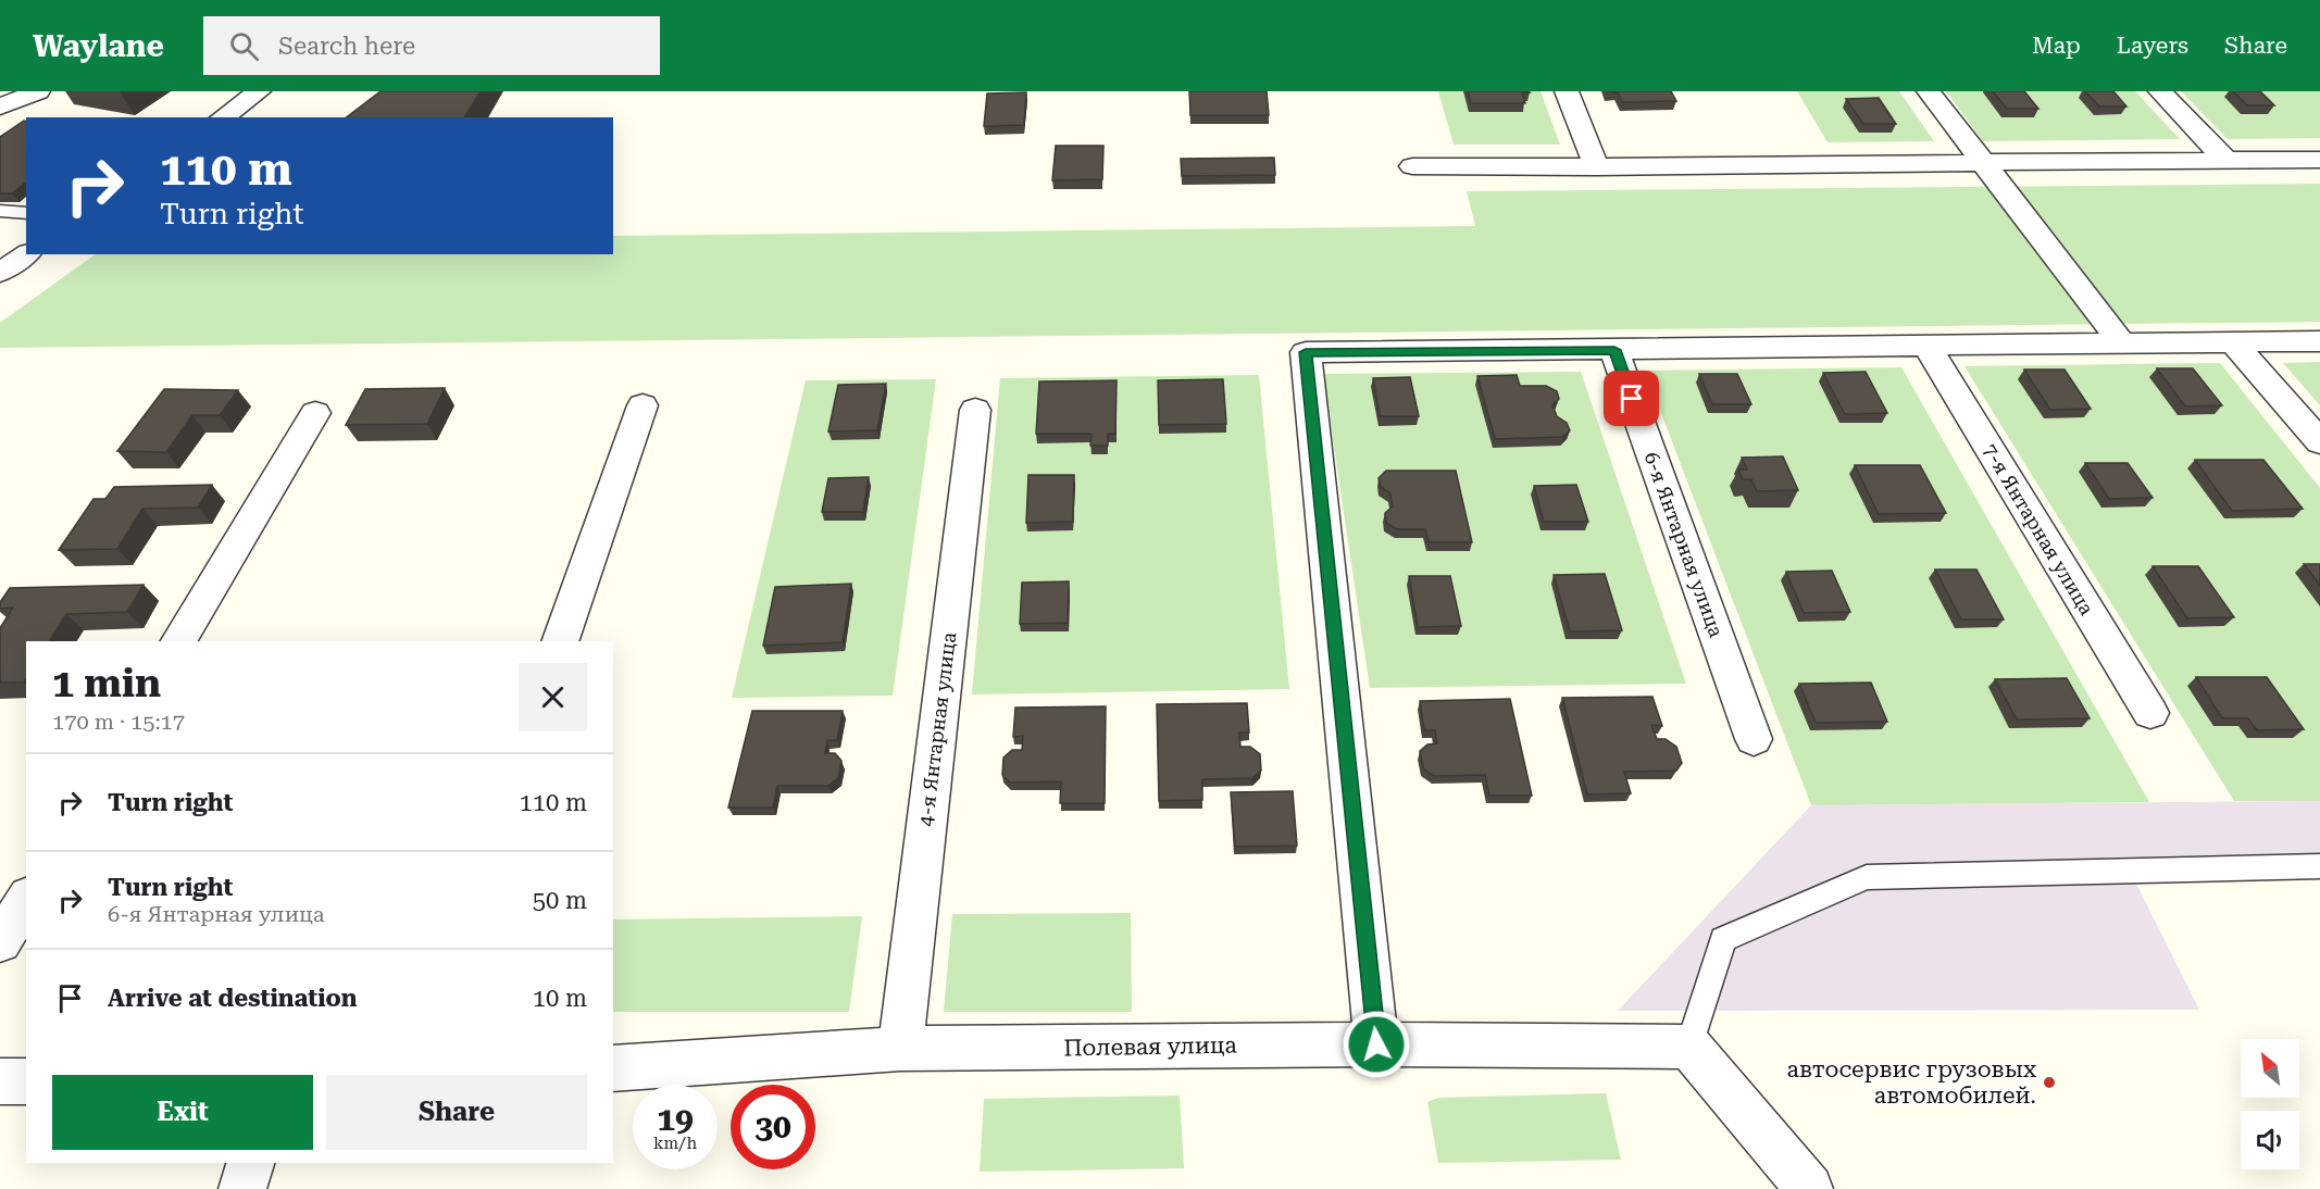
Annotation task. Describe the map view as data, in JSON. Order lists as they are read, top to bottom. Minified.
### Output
{"streets":{"street":["7-я Янтарная улица","6-я Янтарная улица","4-я Янтарная улица","Полевая улица"]},"crossings":[["4-я Янтарная улица","Полевая улица"]],"places":["автосервис грузовых автомобилей."],"north":"top left","page":{"header":"Waylane","search":"Search here","nav":["Map","Layers","Share"],"turn":["110 m","Turn right"],"heading":["1 min","170 m · 15:17"],"list":[{"name":"Turn right","value":"110 m"},{"name":"Turn right","note":"6-я Янтарная улица","value":"50 m"},{"name":"Arrive at destination","value":"10 m"}],"buttons":["Exit","Share"],"speed":"19 km/h","limit":"30"}}
